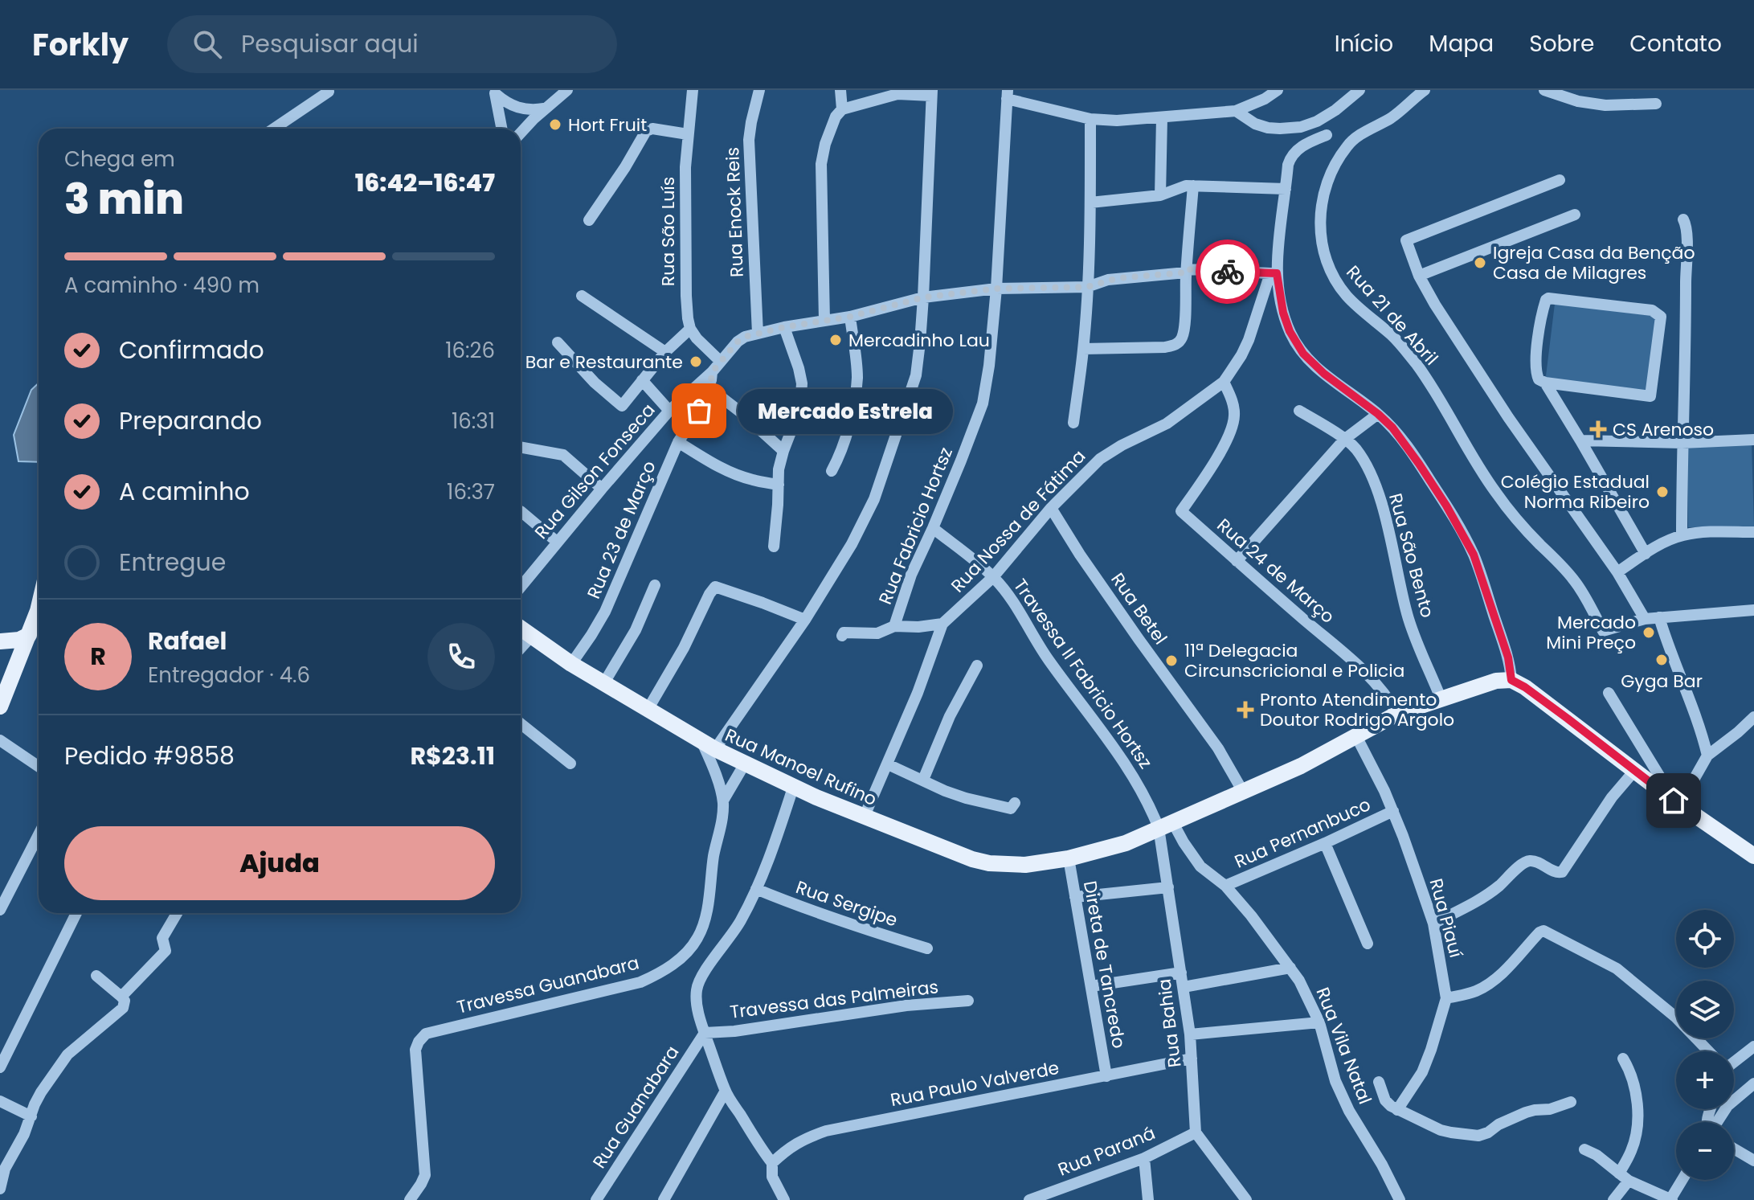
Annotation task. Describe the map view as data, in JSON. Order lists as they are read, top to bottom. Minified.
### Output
{"streets":{"main road":["Rua Manoel Rufino"],"street":["Rua Enock Reis","Rua São Luís","Rua 21 de Abril","Rua Gilson Fonseca","Rua Nossa de Fátima","Rua Fabricio Hortsz","Rua 23 de Março","Rua São Bento","Rua 24 de Março","Rua Betel","Travessa II Fabricio Hortsz","Rua Pernanbuco","Rua Sergipe","Rua Piauí","Direta de Tancredo","Travessa Guanabara","Travessa das Palmeiras","Rua Bahia","Rua Vila Natal","Rua Paulo Valverde","Rua Guanabara","Rua Paraná"]},"crossings":[["Rua Enock Reis","Rua Gilson Fonseca"],["Rua Gilson Fonseca","Rua Nossa de Fátima"],["Rua Gilson Fonseca","Rua Fabricio Hortsz"],["Rua Gilson Fonseca","Rua 23 de Março"],["Rua Nossa de Fátima","Rua Fabricio Hortsz"],["Rua Nossa de Fátima","Rua 24 de Março"],["Rua Nossa de Fátima","Rua Betel"],["Rua Nossa de Fátima","Travessa II Fabricio Hortsz"],["Rua Nossa de Fátima","Rua Manoel Rufino"],["Rua Fabricio Hortsz","Travessa II Fabricio Hortsz"],["Rua 23 de Março","Rua Manoel Rufino"],["Rua São Bento","Rua Manoel Rufino"],["Rua 24 de Março","Rua Manoel Rufino"],["Rua Betel","Rua Manoel Rufino"],["Travessa II Fabricio Hortsz","Rua Manoel Rufino"],["Travessa II Fabricio Hortsz","Rua Bahia"],["Travessa II Fabricio Hortsz","Rua Vila Natal"],["Rua Manoel Rufino","Rua Piauí"],["Rua Manoel Rufino","Direta de Tancredo"],["Rua Manoel Rufino","Travessa Guanabara"],["Rua Manoel Rufino","Rua Bahia"],["Rua Manoel Rufino","Rua Vila Natal"],["Rua Pernanbuco","Rua Piauí"],["Rua Pernanbuco","Rua Vila Natal"],["Direta de Tancredo","Rua Paulo Valverde"],["Travessa das Palmeiras","Rua Guanabara"],["Rua Bahia","Rua Vila Natal"],["Rua Bahia","Rua Paulo Valverde"],["Rua Bahia","Rua Paraná"]],"places":{"other":["Hort Fruit","Igreja Casa da Benção Casa de Milagres","Mercadinho Lau","Bar e Restaurante","Mercado Estrela","Colégio Estadual Norma Ribeiro","Mercado Mini Preço","Gyga Bar","11ª Delegacia Circunscricional e Policia"],"health":["CS Arenoso","Pronto Atendimento Doutor Rodrigo Argolo"]},"page":{"header":"Forkly","search":"Pesquisar aqui","nav":["Início","Mapa","Sobre","Contato"],"heading":["3 min","Chega em","16:42–16:47"],"panel":["Rafael","Entregador · 4.6","Pedido #9858","R$23.11"],"bar":"A caminho · 490 m","list":[["Confirmado","16:26"],["Preparando","16:31"],["A caminho","16:37"],"Entregue"],"bubble":"Mercado Estrela","round":"R","buttons":"Ajuda","map_buttons":["+","−"]}}
